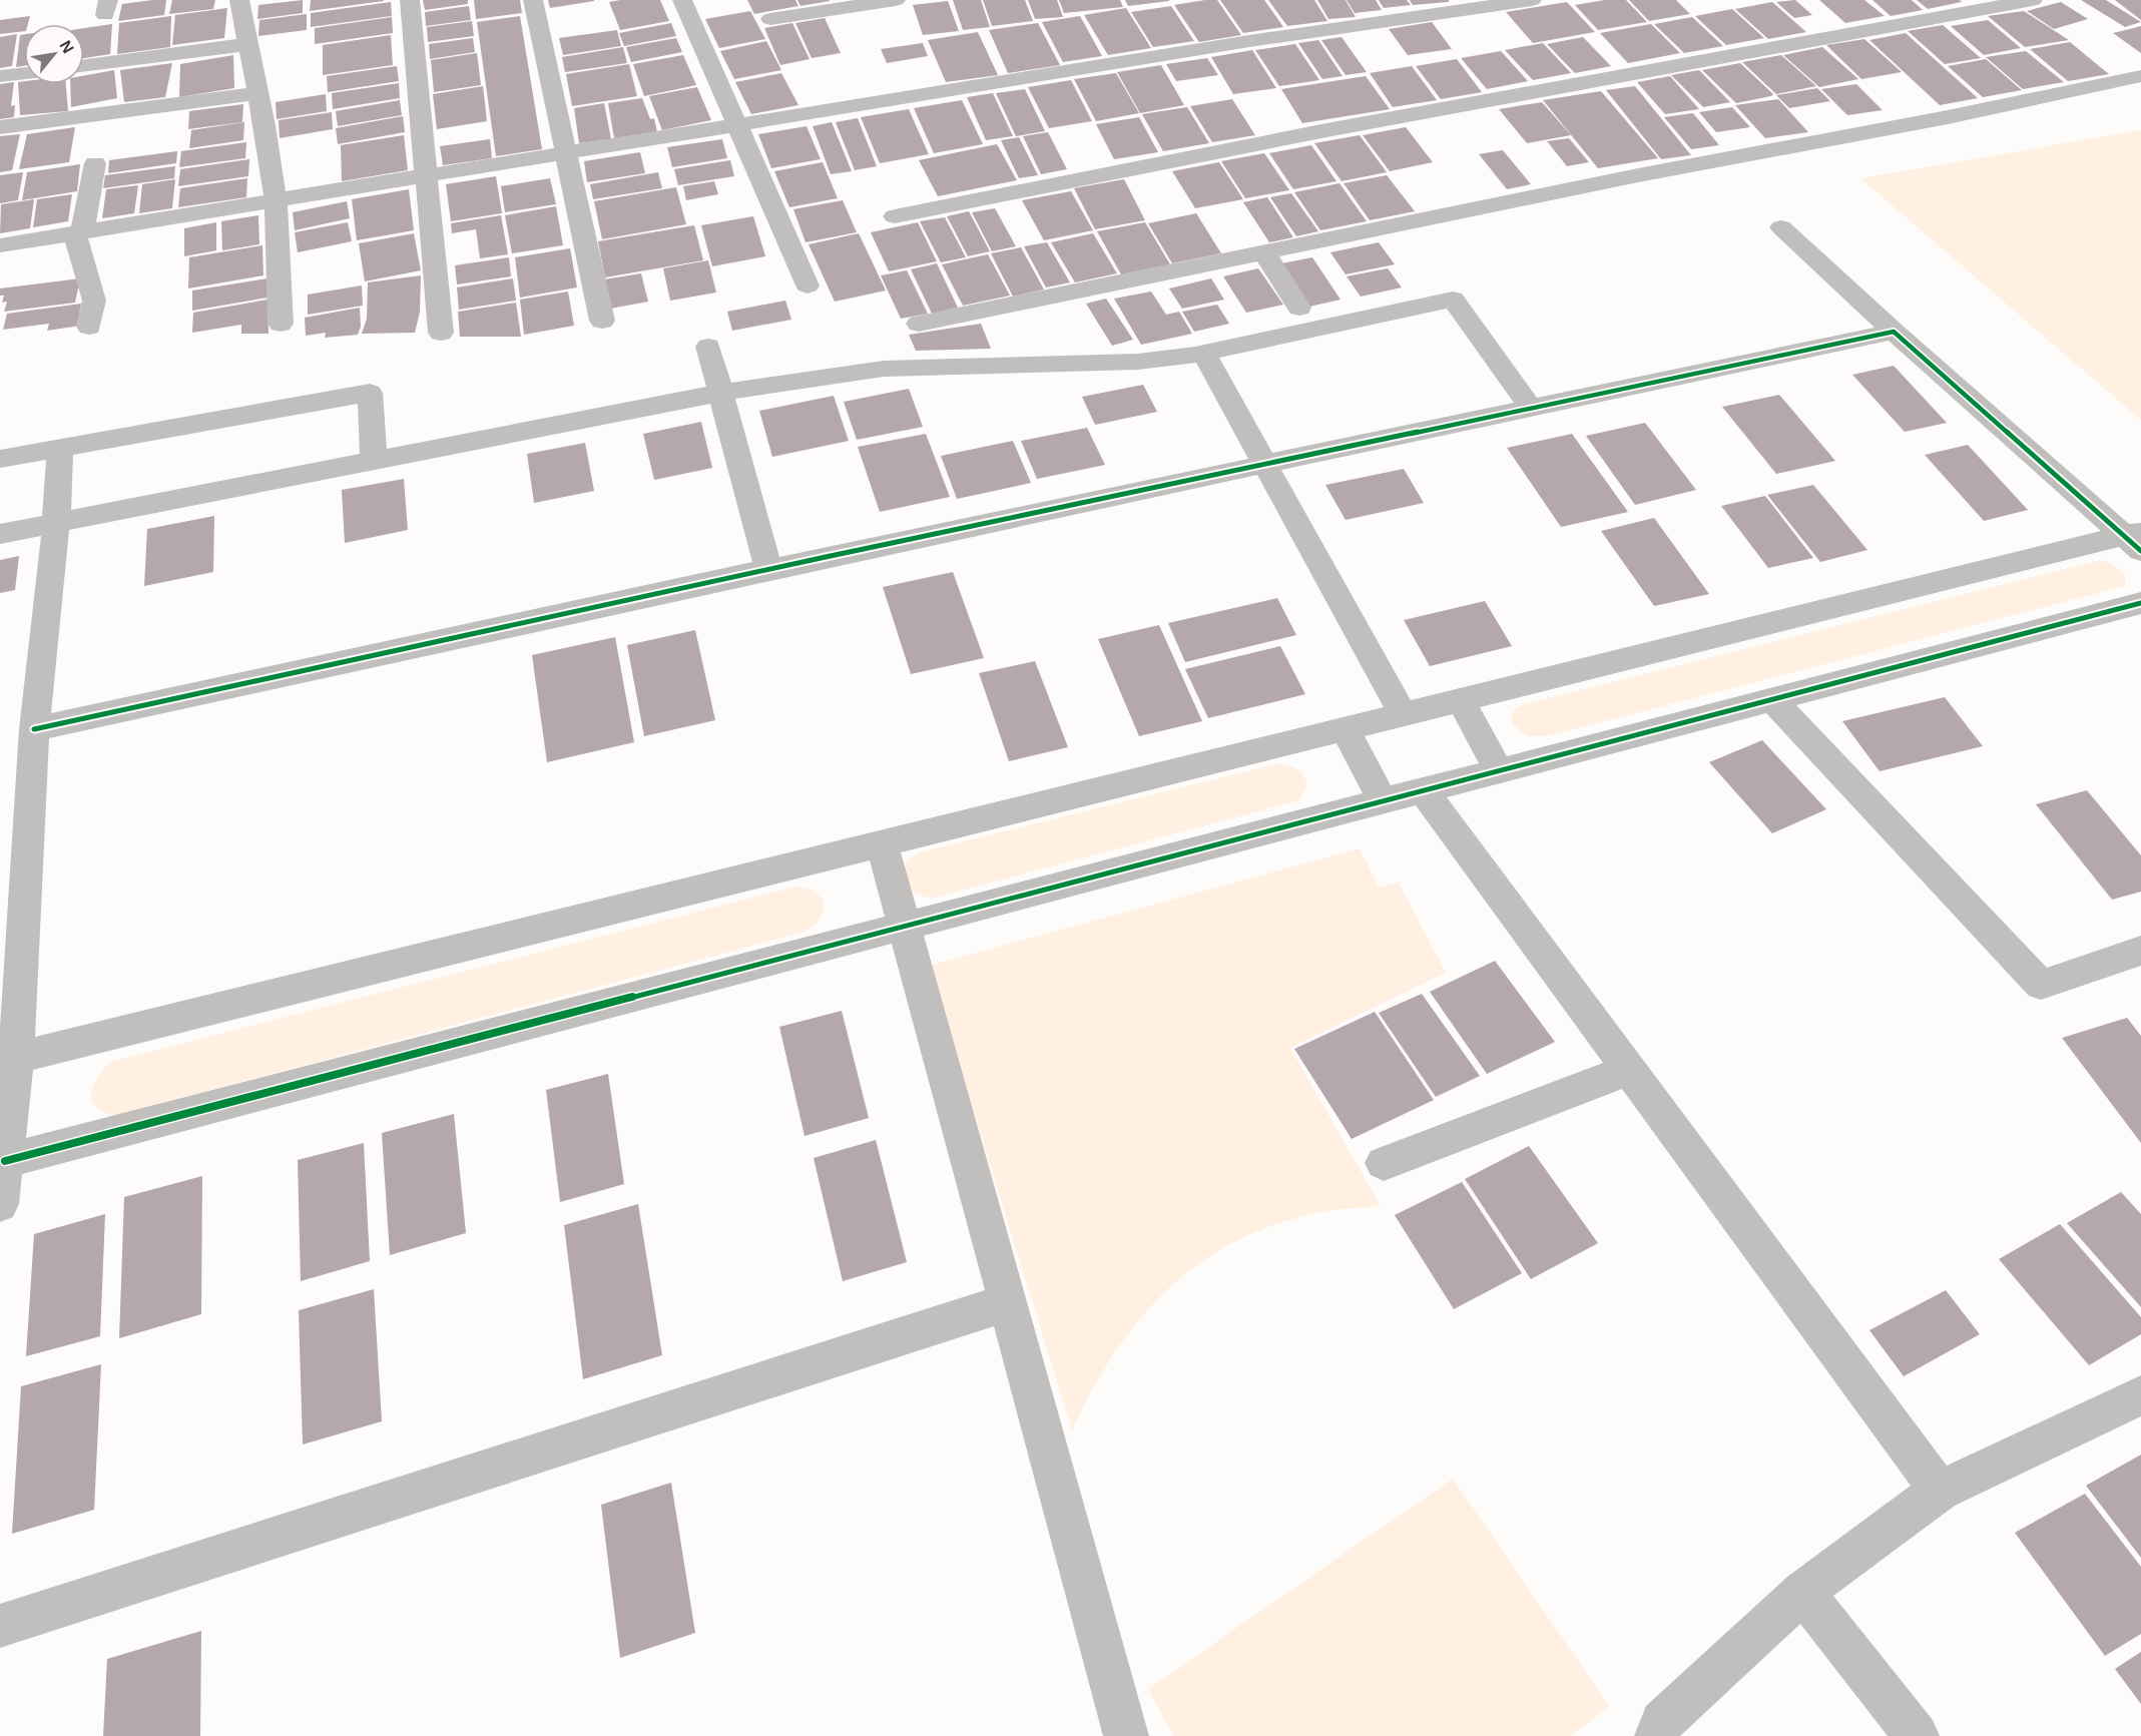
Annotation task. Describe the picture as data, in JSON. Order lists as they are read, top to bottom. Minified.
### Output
{"north":"top right"}
